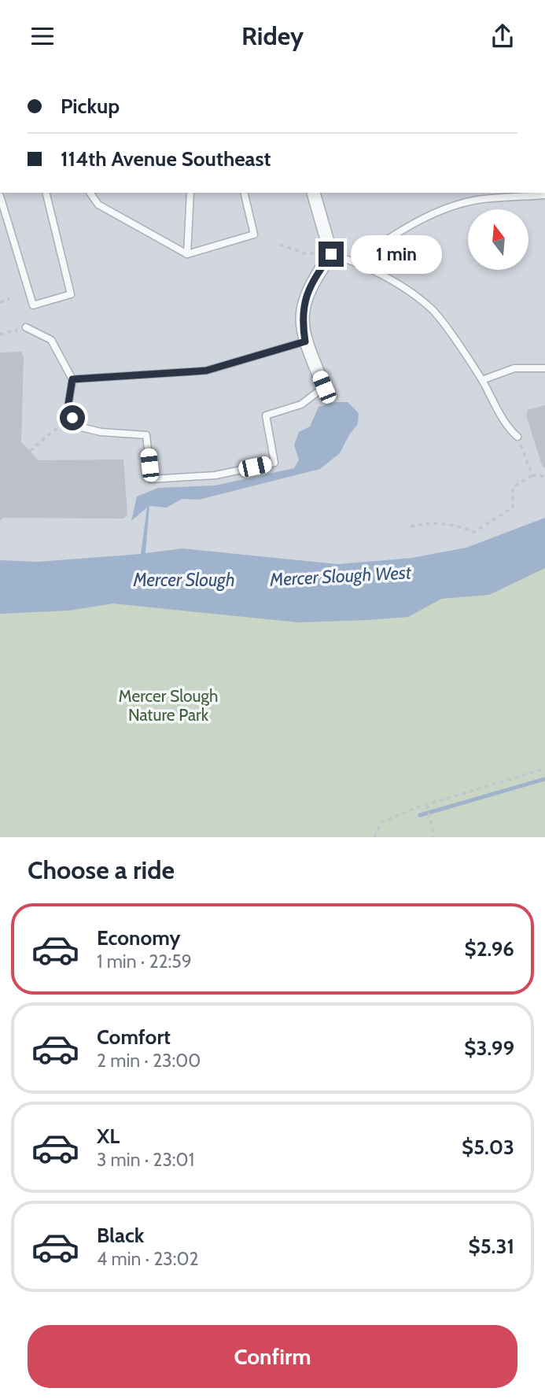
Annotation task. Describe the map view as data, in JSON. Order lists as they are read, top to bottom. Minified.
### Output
{"water":["Mercer Slough West","Mercer Slough"],"parks":["Mercer Slough Nature Park"],"north":"top","page":{"header":"Ridey","banner":["Pickup","114th Avenue Southeast"],"bubble":"1 min","heading":"Choose a ride","list":[{"name":"Economy","note":"1 min · 22:59","value":"$2.96"},{"name":"Comfort","note":"2 min · 23:00","value":"$3.99"},{"name":"XL","note":"3 min · 23:01","value":"$5.03"},{"name":"Black","note":"4 min · 23:02","value":"$5.31"}],"buttons":"Confirm"}}
